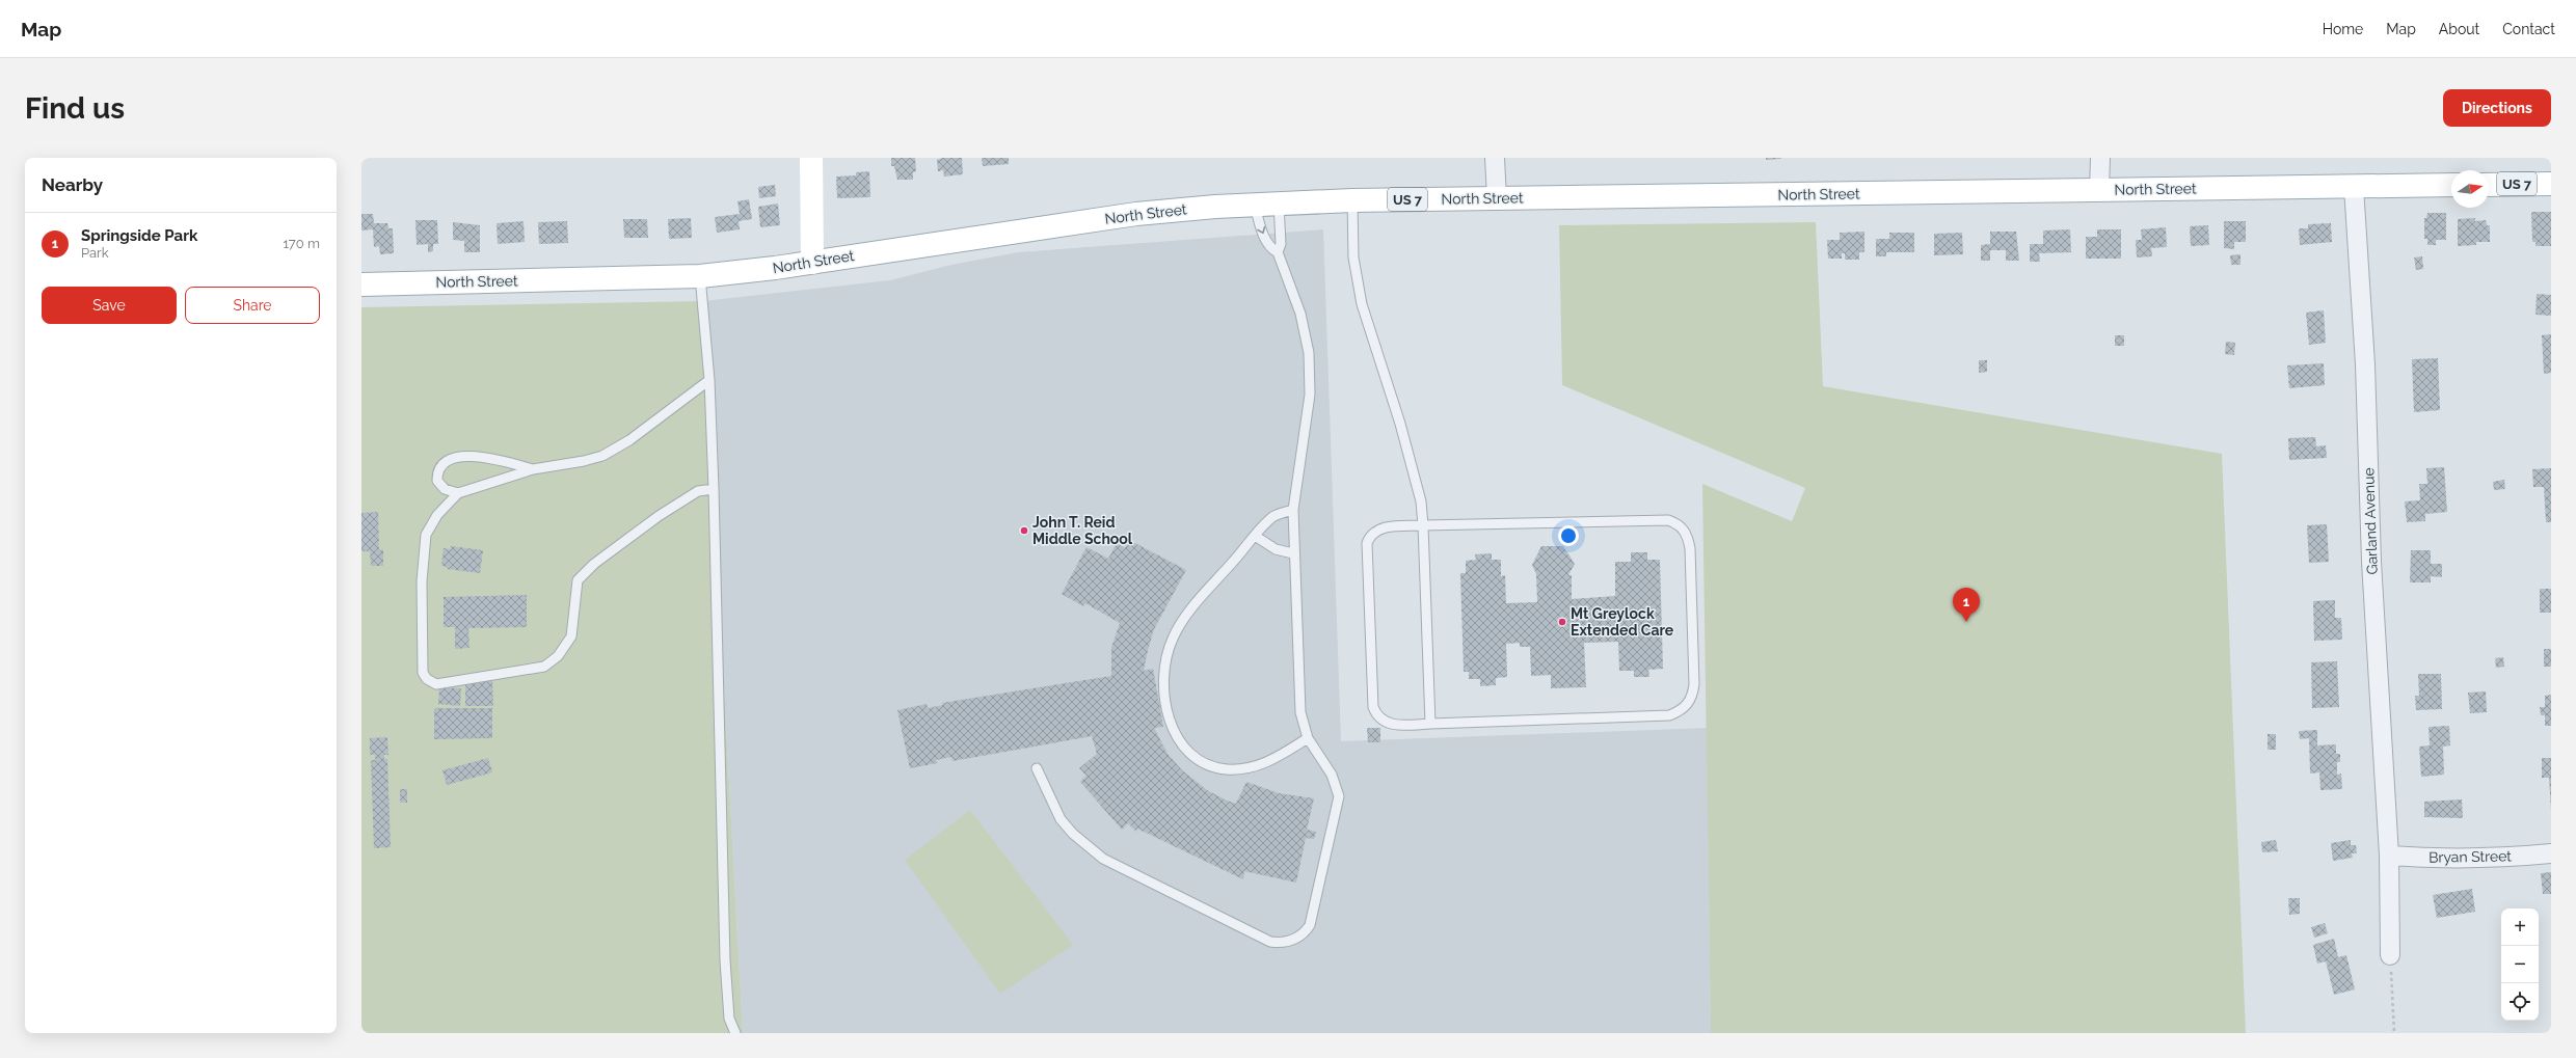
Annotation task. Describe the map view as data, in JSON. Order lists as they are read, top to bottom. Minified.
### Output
{"streets":{"main road":["US 7","North Street"],"street":["Garland Avenue","Bryan Street"]},"crossings":[["North Street","Garland Avenue"],["Garland Avenue","Bryan Street"]],"places":["John T. Reid Middle School","Mt Greylock Extended Care"],"north":"right","page":{"header":"Map","nav":["Home","Map","About","Contact"],"buttons":["Directions",["Save","Share"]],"title":"Find us","heading":"Nearby","list":[{"mark":"1","name":"Springside Park","note":"Park","value":"170 m"}],"pins":"1","map_buttons":["+","−"]}}
